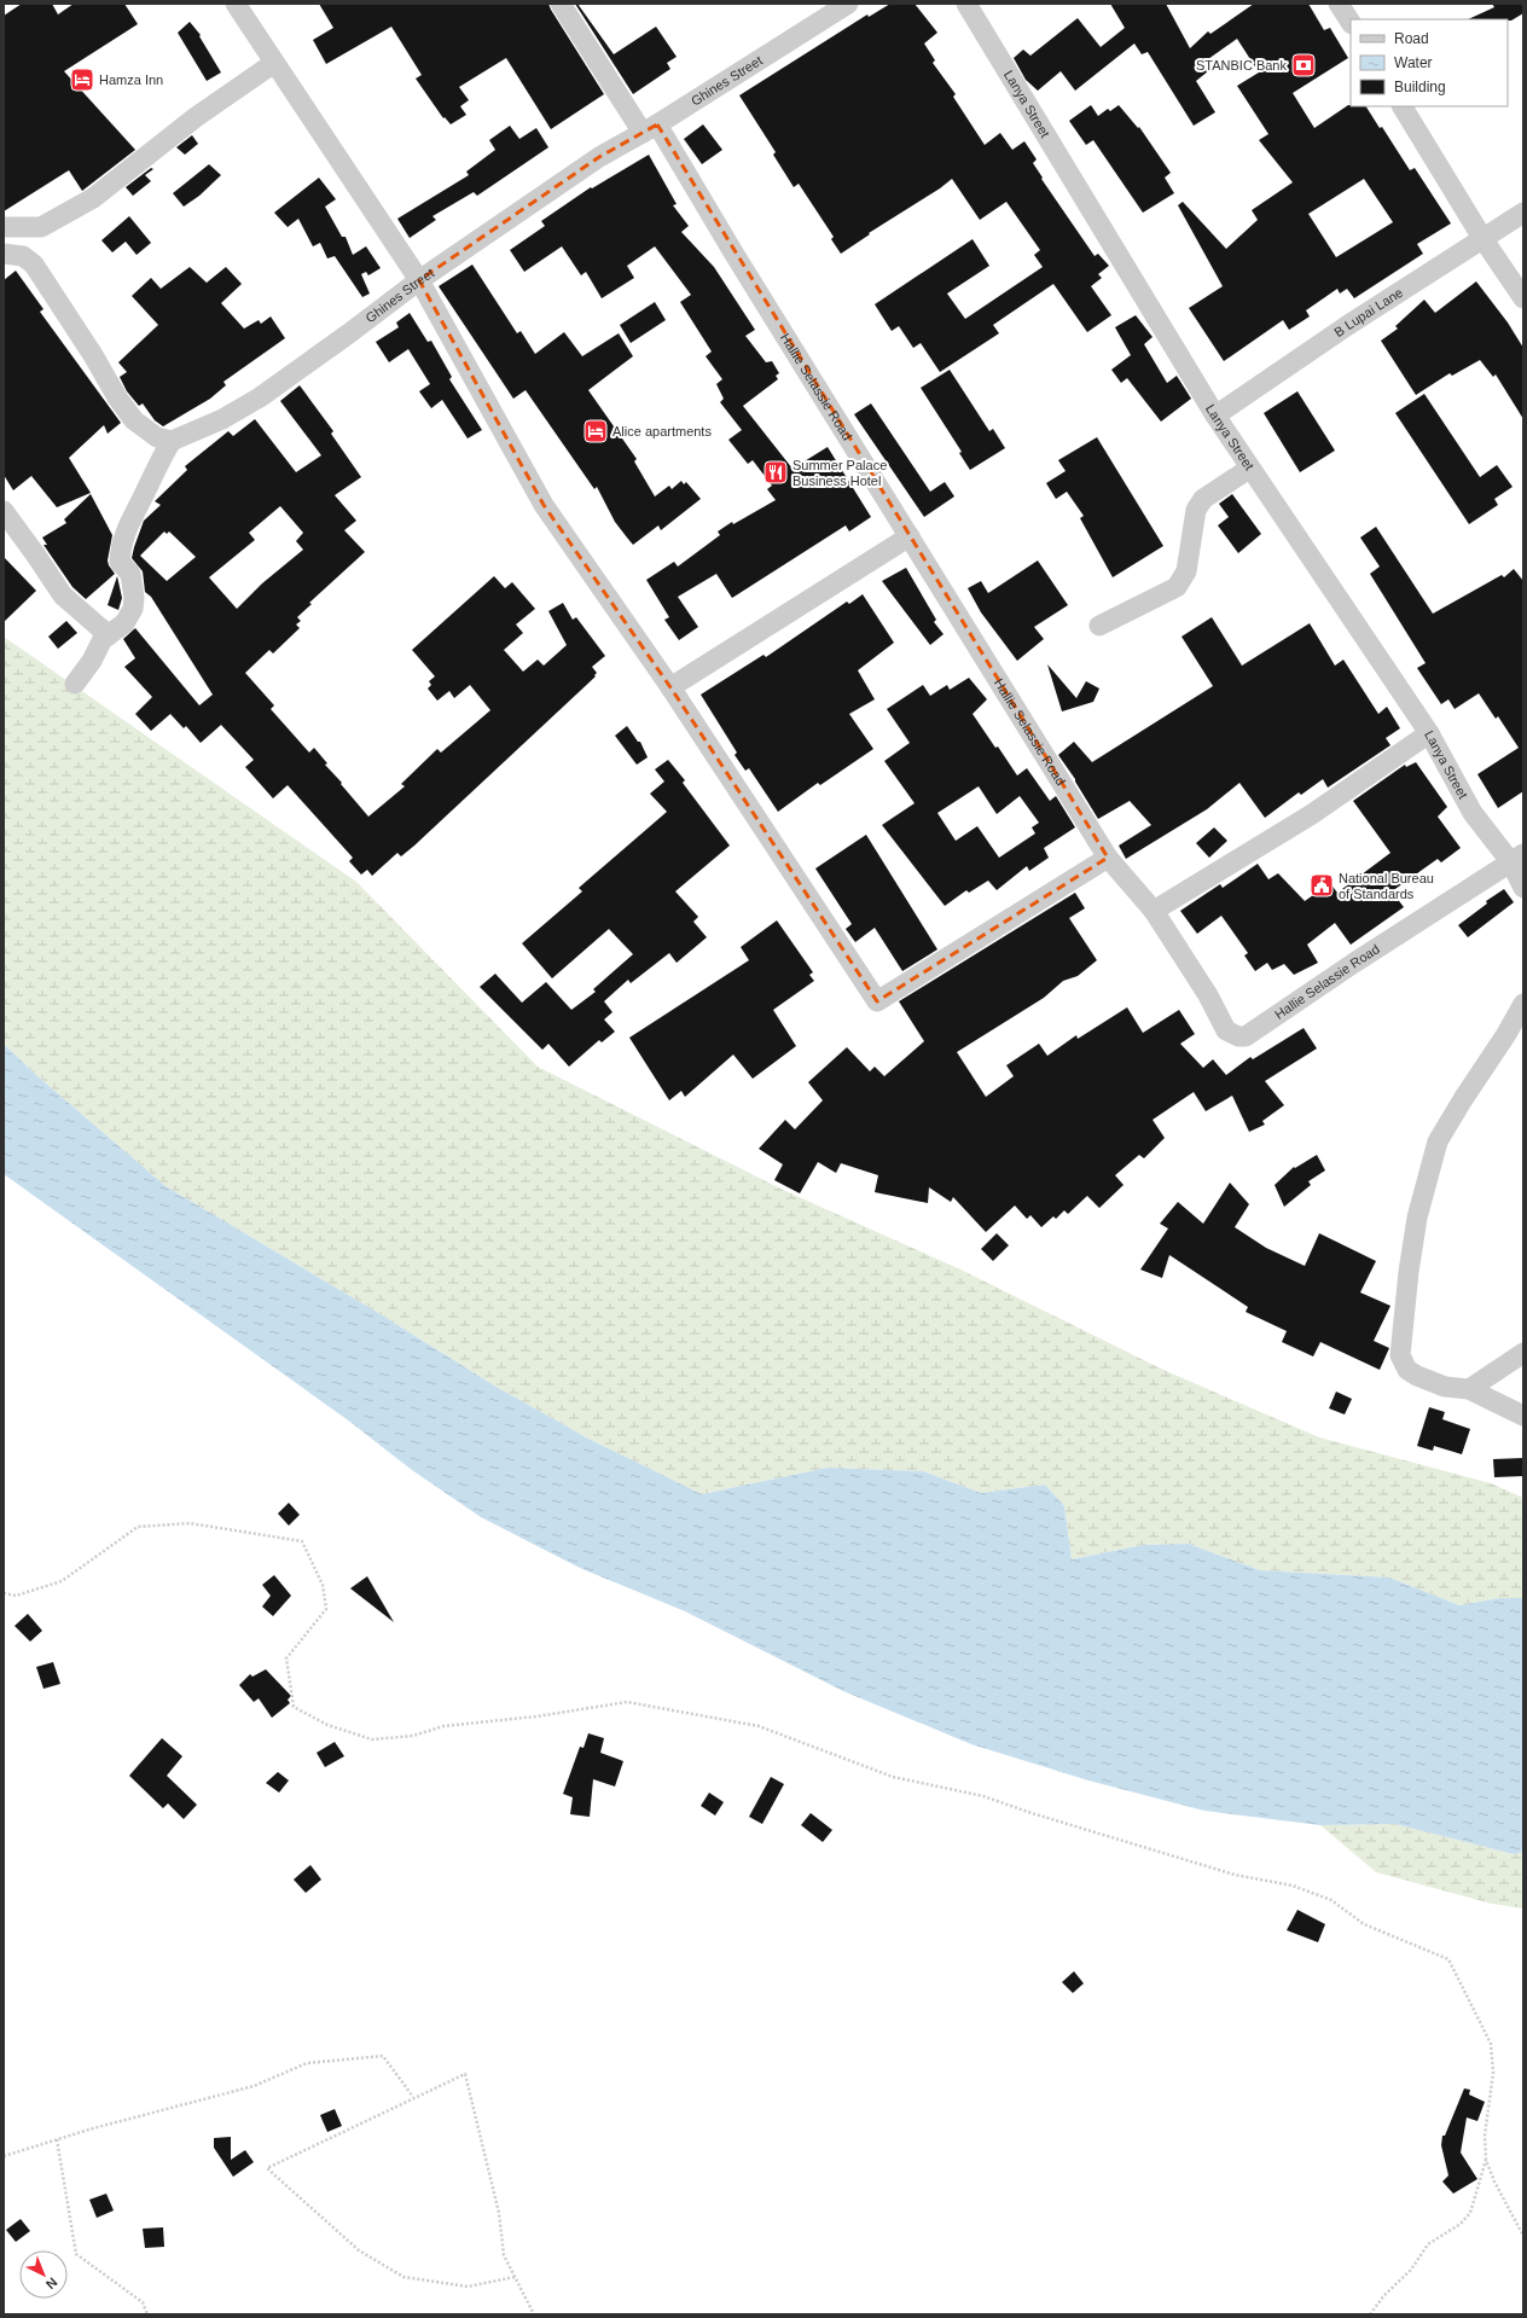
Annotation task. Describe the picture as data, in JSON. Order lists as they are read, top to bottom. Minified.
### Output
{"streets":{"street":["Ghines Street","Lanya Street","B Lupai Lane","Hallie Selassie Road"]},"crossings":[["Ghines Street","Hallie Selassie Road"],["Lanya Street","B Lupai Lane"],["Lanya Street","Hallie Selassie Road"]],"places":{"bank":["STANBIC Bank"],"hotel":["Hamza Inn","Alice apartments"],"restaurant":["Summer Palace Business Hotel"],"public building":["National Bureau of Standards"]},"legend":["Road","Water","Building"],"north":"bottom right"}
